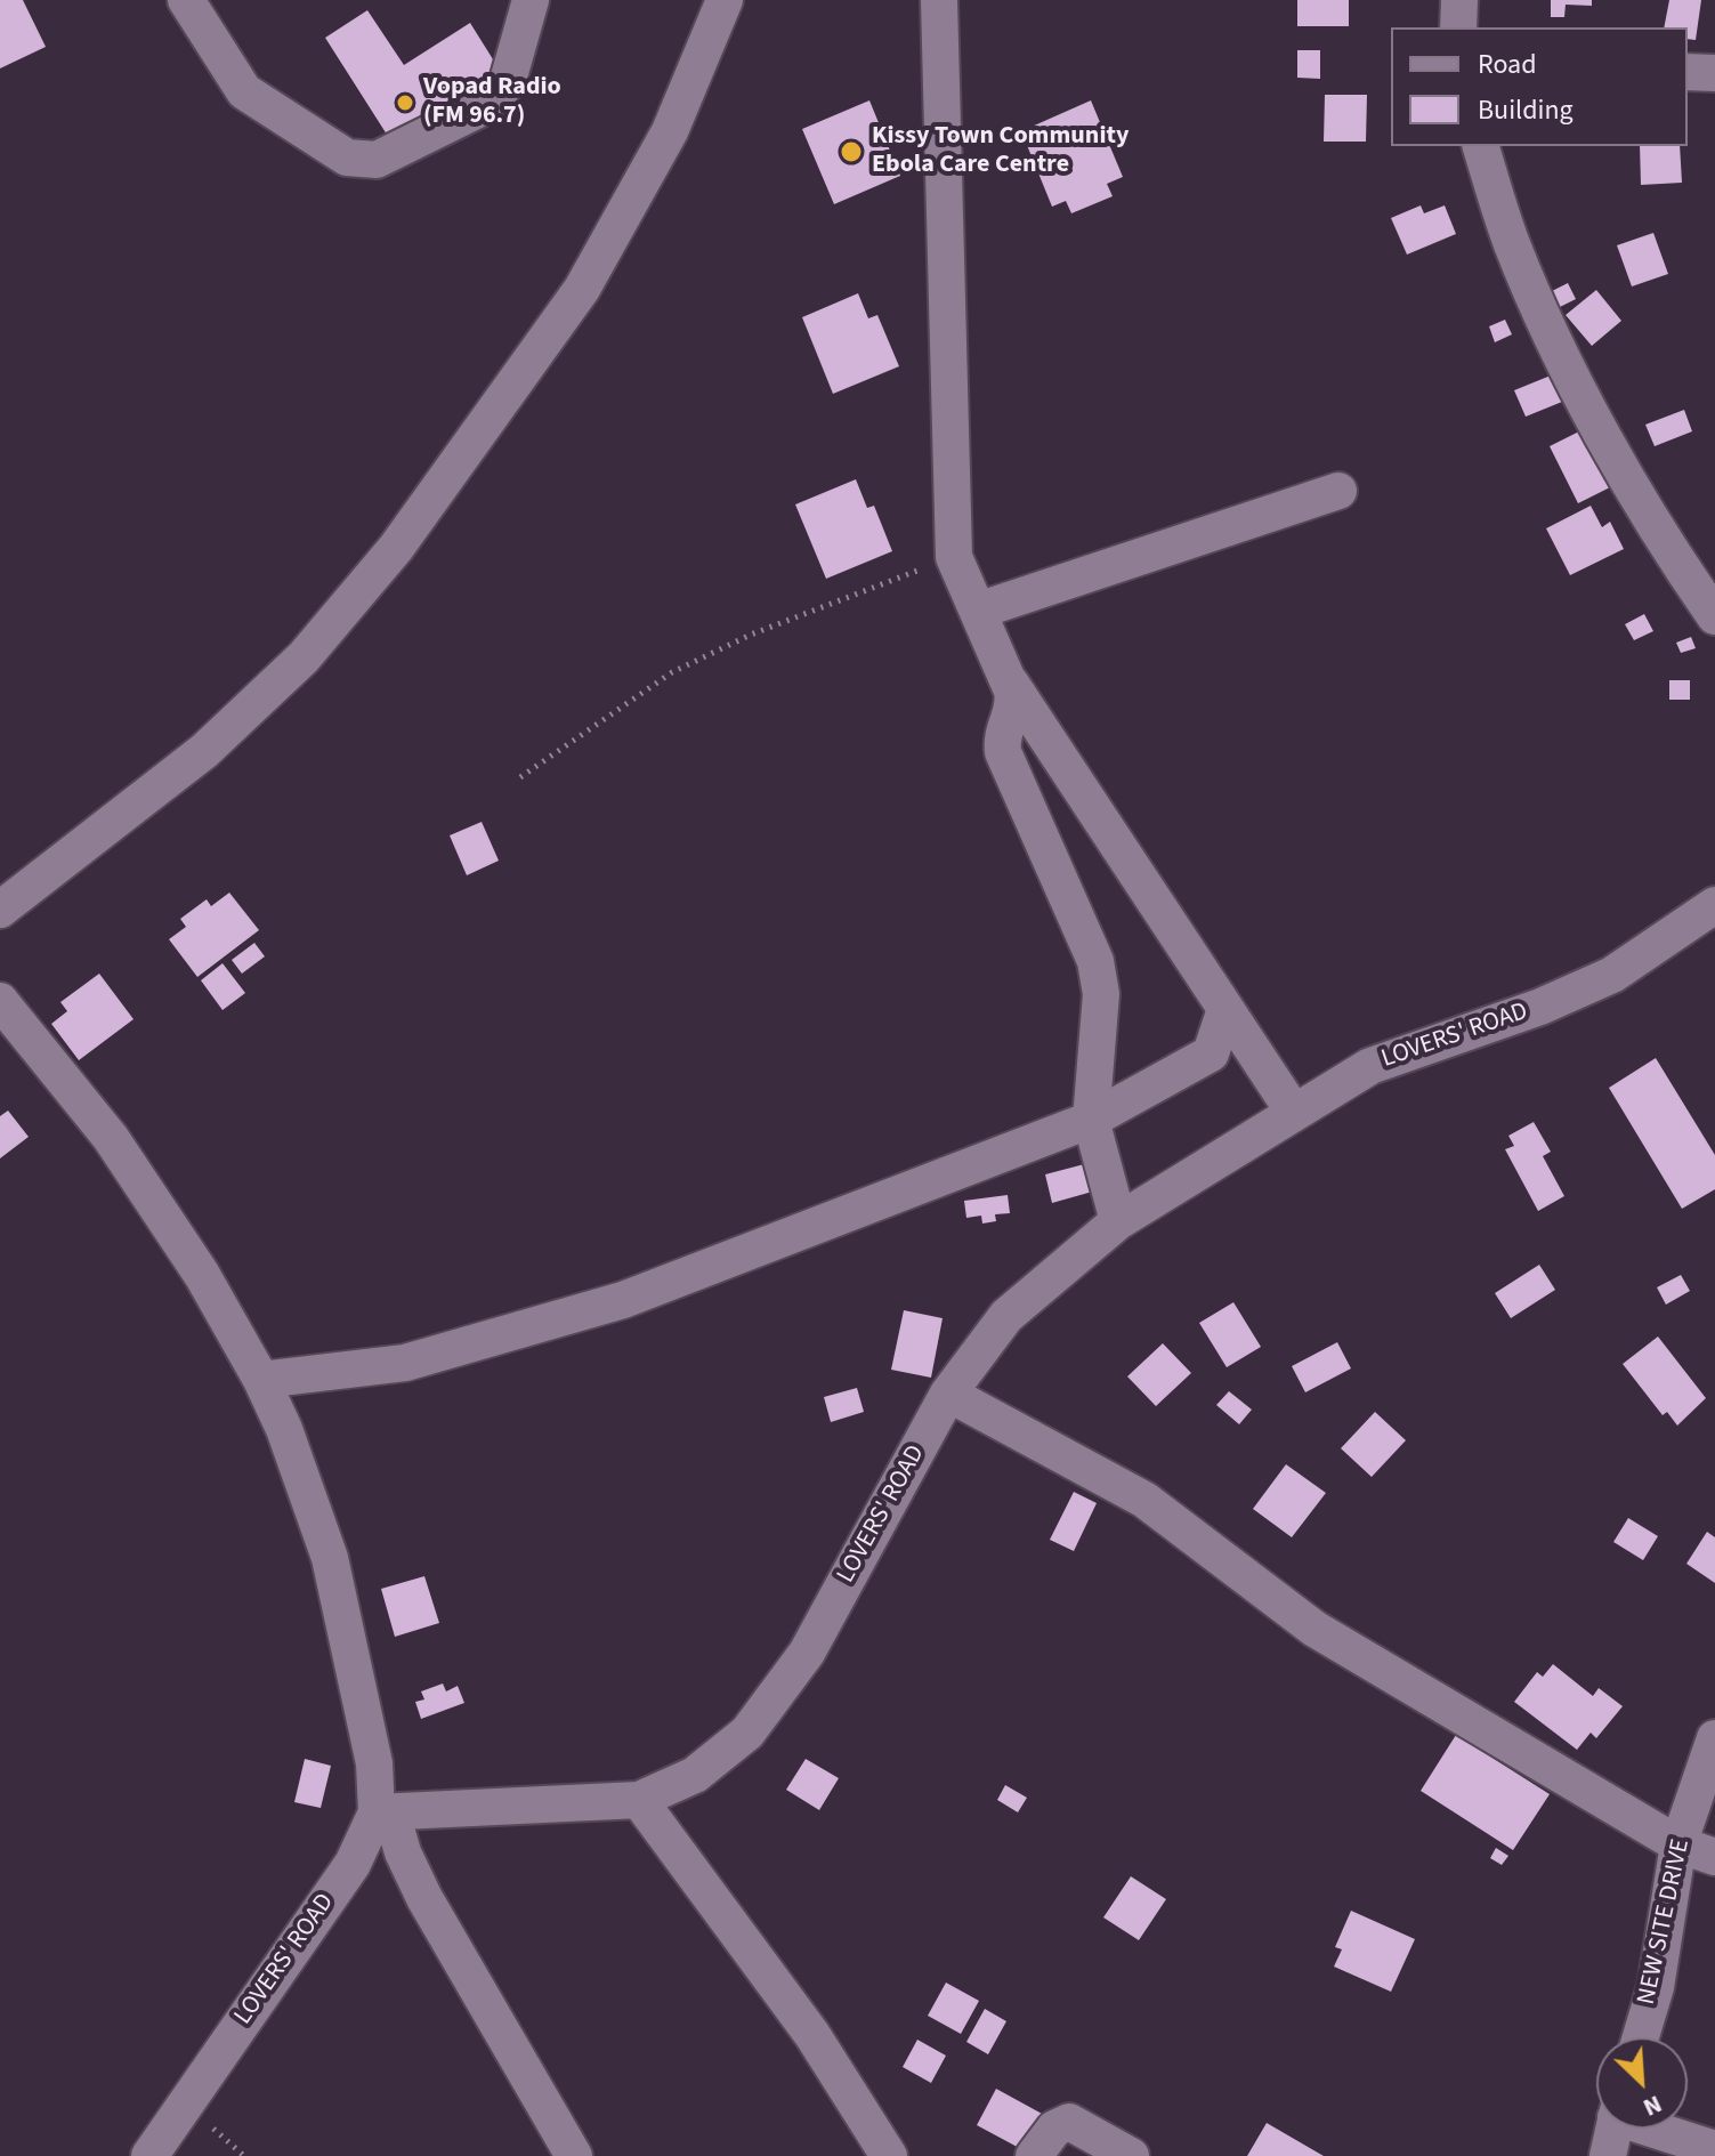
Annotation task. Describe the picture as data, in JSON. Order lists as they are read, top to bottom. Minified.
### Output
{"streets":{"street":["LOVERS' ROAD","NEW SITE DRIVE"]},"places":["Vopad Radio (FM 96.7)","Kissy Town Community Ebola Care Centre"],"legend":["Road","Building"],"north":"bottom right"}
